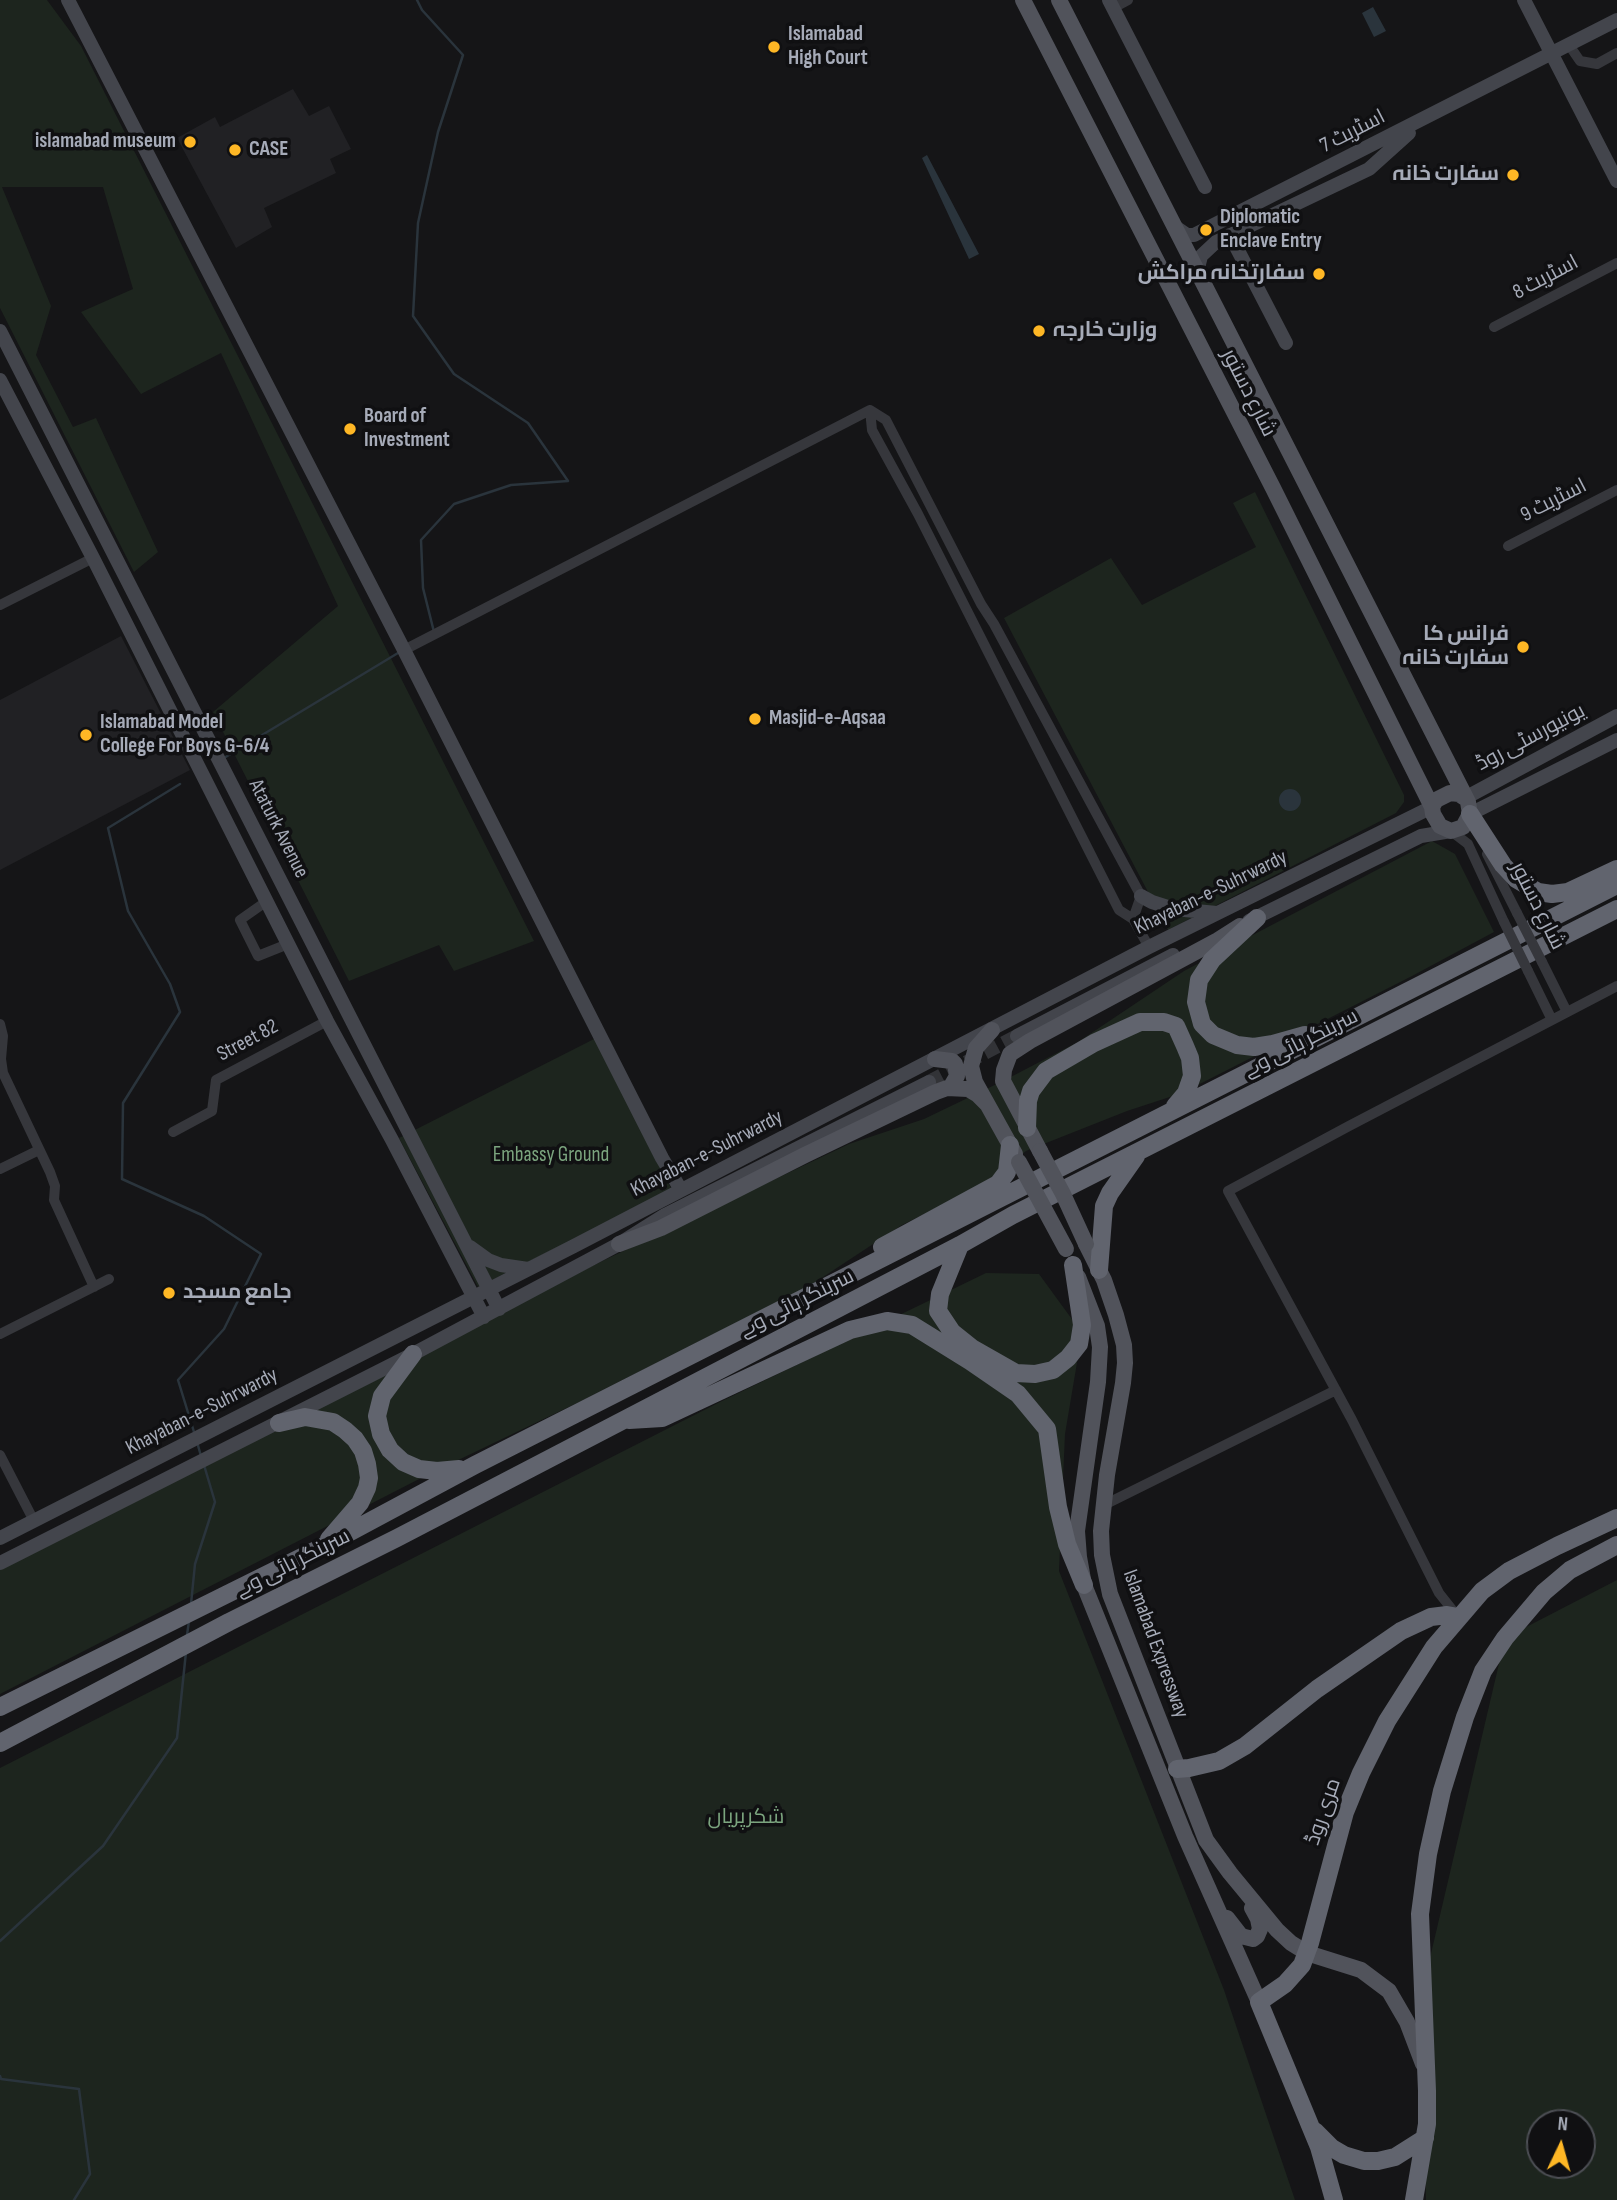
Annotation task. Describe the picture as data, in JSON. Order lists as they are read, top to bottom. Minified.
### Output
{"streets":{"highway":["سرینگر ہائی وے","مری روڈ"],"main road":["شارع دستور","Khayaban-e-Suhrwardy","Islamabad Expressway"],"street":["اسٹریٹ 7","اسٹریٹ 8","اسٹریٹ 9","یونیورسٹی روڈ","Ataturk Avenue","Street 82"]},"crossings":[["اسٹریٹ 7","شارع دستور"],["شارع دستور","یونیورسٹی روڈ"],["شارع دستور","Khayaban-e-Suhrwardy"],["یونیورسٹی روڈ","Khayaban-e-Suhrwardy"],["Ataturk Avenue","Khayaban-e-Suhrwardy"],["Ataturk Avenue","Street 82"],["Khayaban-e-Suhrwardy","Islamabad Expressway"],["Islamabad Expressway","مری روڈ"]],"parks":["Embassy Ground","شکرپریاں"],"places":["Islamabad High Court","islamabad museum","CASE","سفارت خانہ","Diplomatic Enclave Entry","سفارتخانہ مراکش","وزارت خارجہ","Board of Investment","فرانس کا سفارت خانہ","Masjid-e-Aqsaa","Islamabad Model College For Boys G-6/4","جامع مسجد"],"north":"top"}
